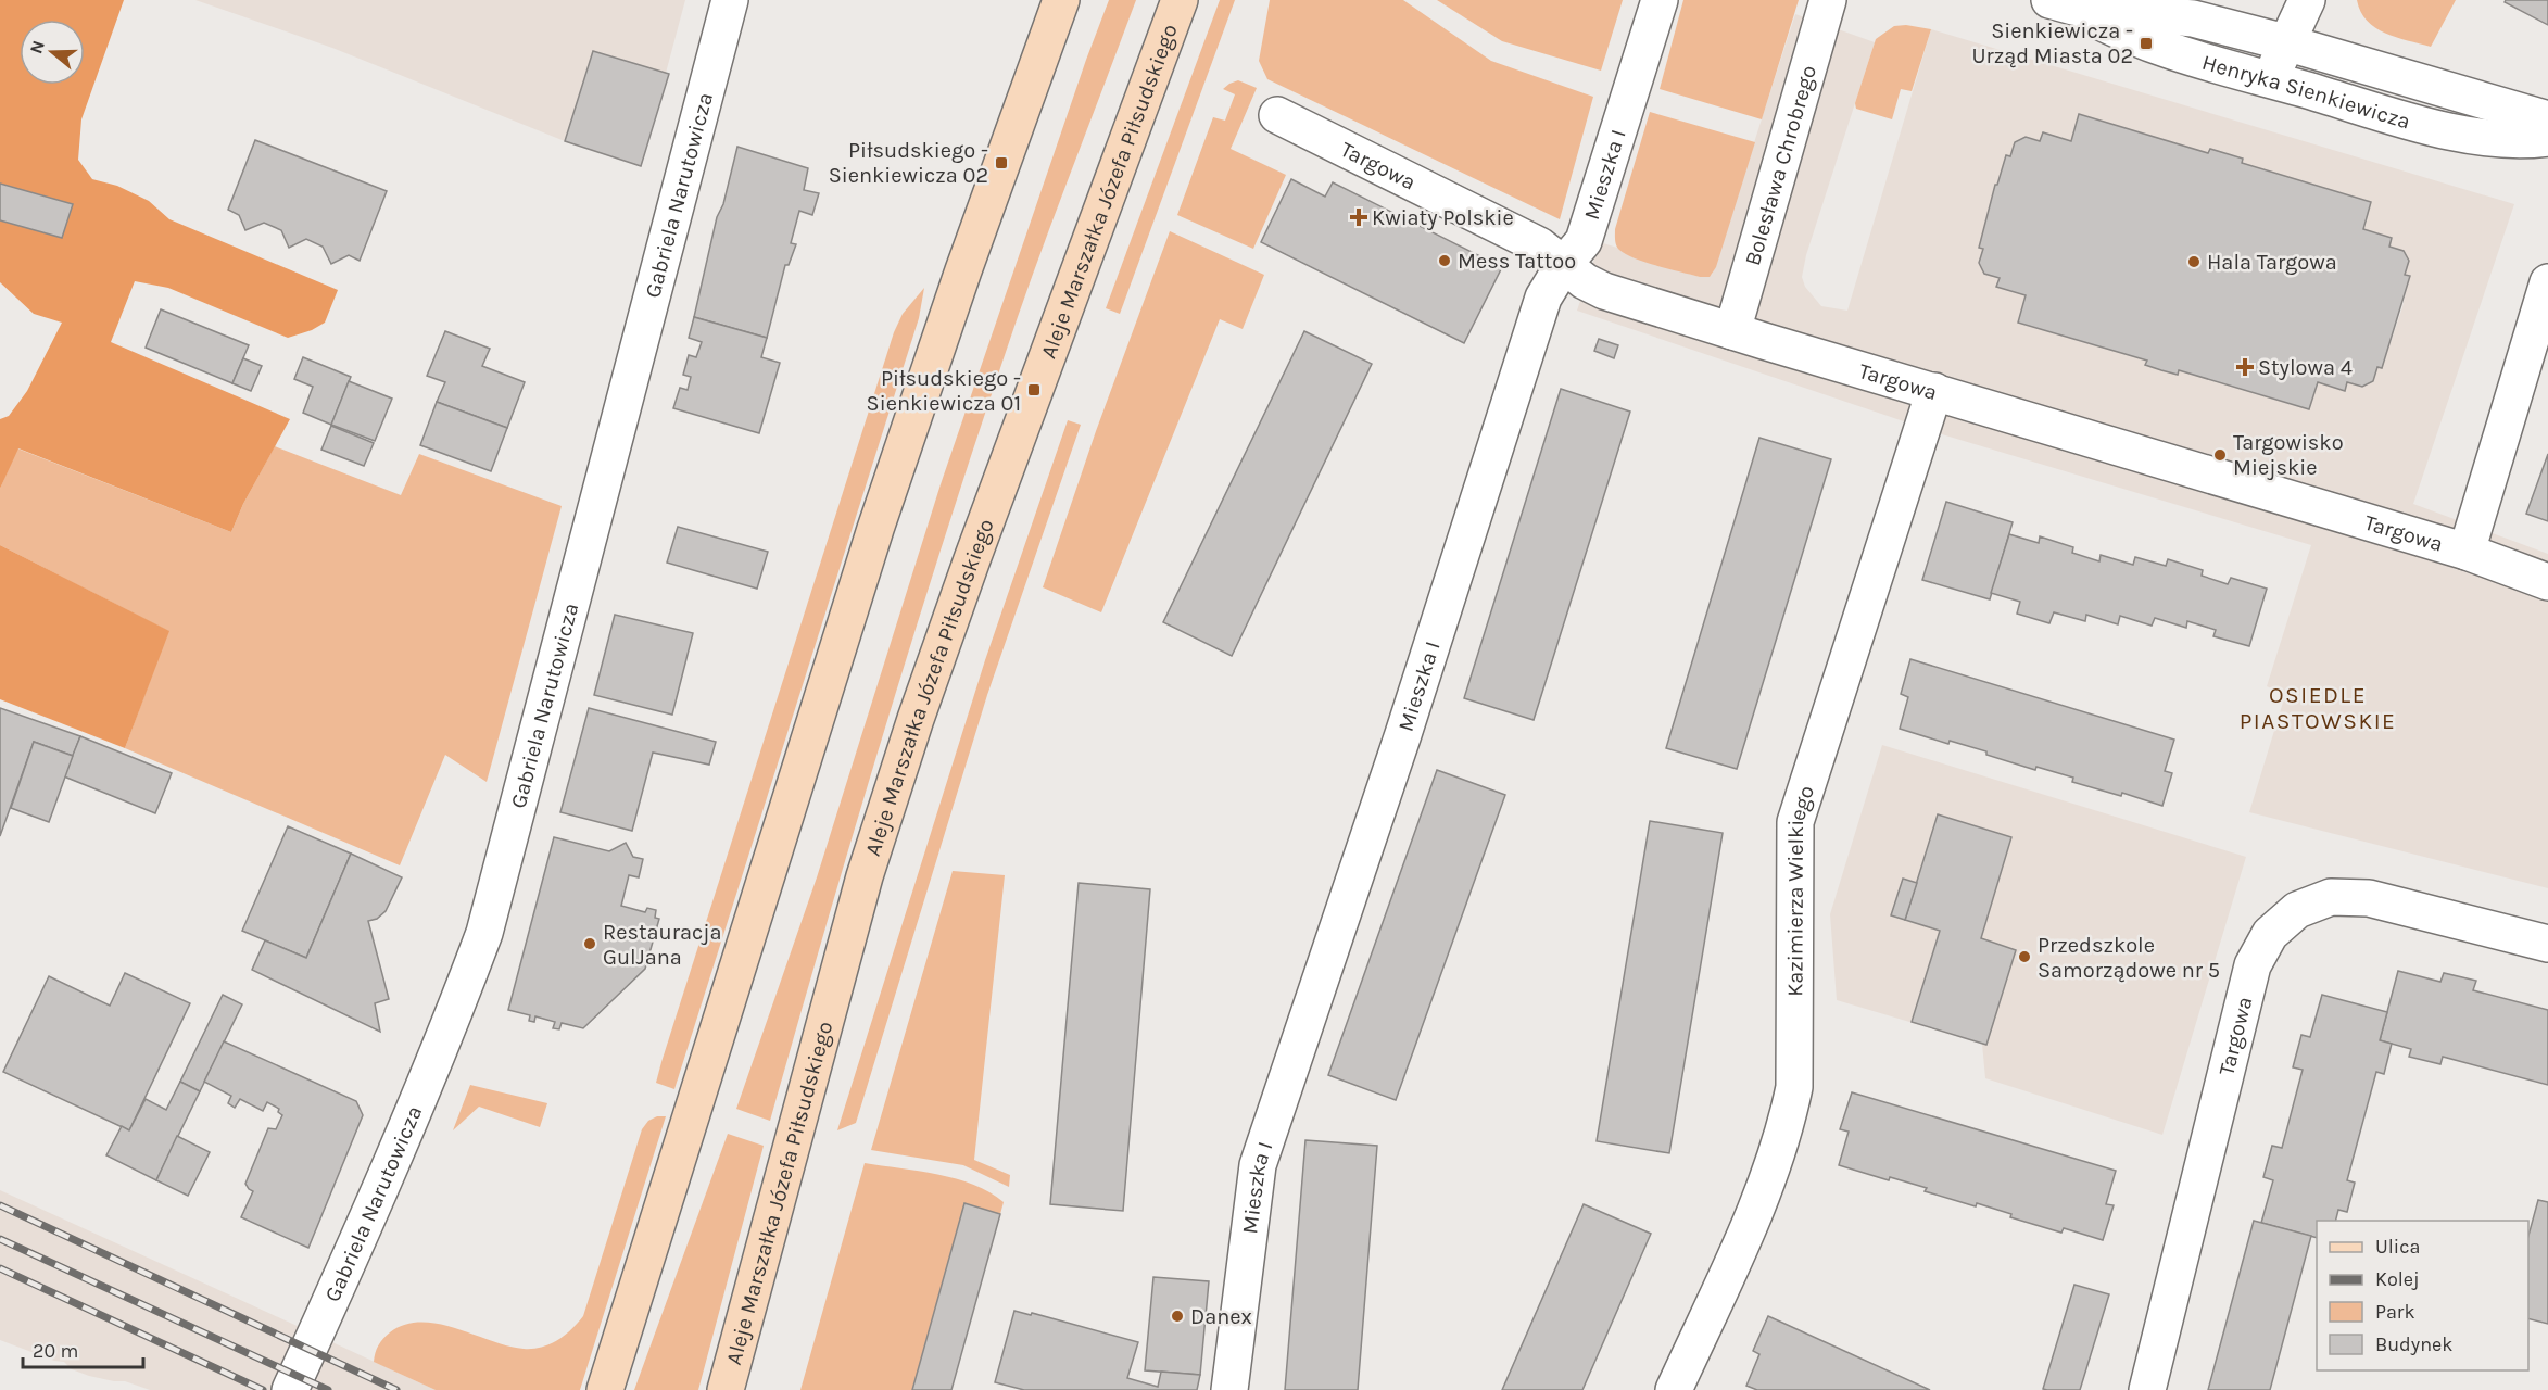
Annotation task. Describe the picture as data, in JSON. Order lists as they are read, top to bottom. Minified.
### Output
{"streets":{"main road":["Aleje Marszałka Józefa Piłsudskiego"],"street":["Henryka Sienkiewicza","Targowa","Bolesława Chrobrego","Mieszka I","Gabriela Narutowicza","Kazimierza Wielkiego"]},"crossings":[["Targowa","Bolesława Chrobrego"],["Targowa","Mieszka I"],["Targowa","Kazimierza Wielkiego"]],"districts":["OSIEDLE PIASTOWSKIE"],"places":{"transit":["Sienkiewicza - Urząd Miasta 02","Piłsudskiego - Sienkiewicza 02","Piłsudskiego - Sienkiewicza 01"],"health":["Kwiaty Polskie","Stylowa 4"],"other":["Mess Tattoo","Hala Targowa","Targowisko Miejskie","Restauracja GulJana","Przedszkole Samorządowe nr 5","Danex"]},"legend":["Ulica","Kolej","Park","Budynek"],"scale_bar":"20 m","north":"left"}
